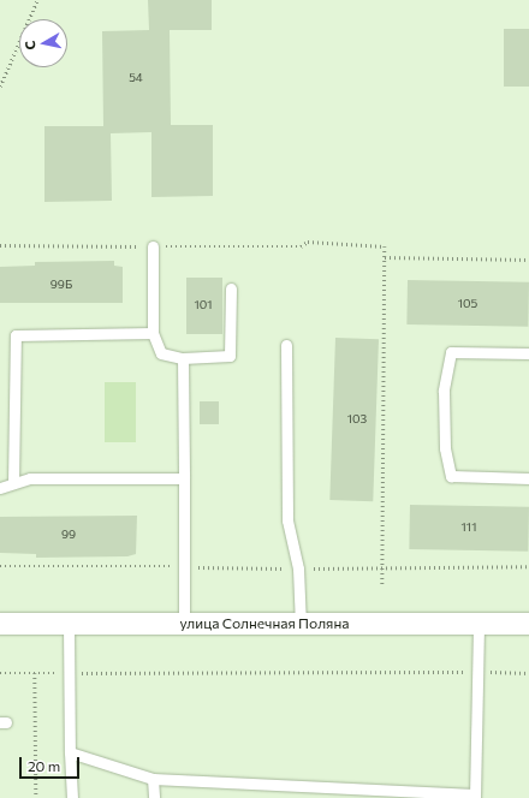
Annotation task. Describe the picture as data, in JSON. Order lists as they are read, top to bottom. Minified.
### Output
{"streets":{"street":["улица Солнечная Поляна"]},"house_numbers":["54","99Б","105","101","103","111","99"],"scale_bar":"20 m","north":"left"}
